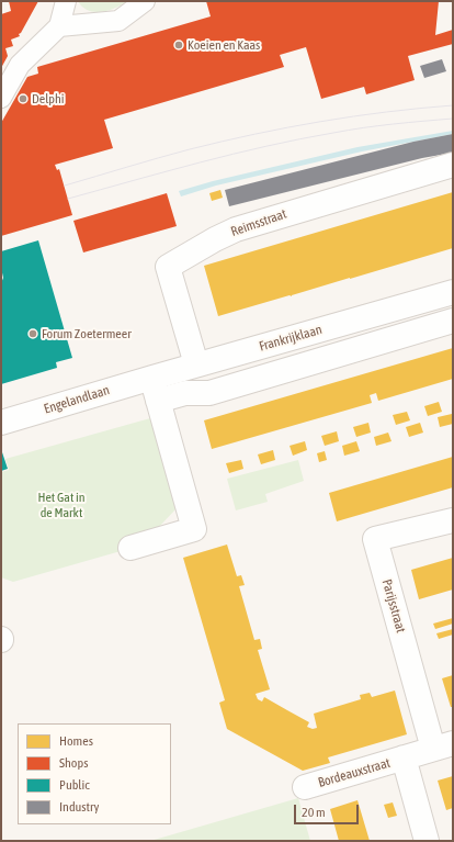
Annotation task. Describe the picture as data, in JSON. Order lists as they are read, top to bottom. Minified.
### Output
{"streets":{"street":["Reimsstraat","Frankrijklaan","Engelandlaan","Parijsstraat","Bordeauxstraat"]},"crossings":[["Reimsstraat","Frankrijklaan"],["Frankrijklaan","Engelandlaan"],["Parijsstraat","Bordeauxstraat"]],"parks":["Het Gat in de Markt"],"places":["Koeien en Kaas","Delphi","Forum Zoetermeer"],"legend":["Homes","Shops","Public","Industry"],"scale_bar":"20 m"}
